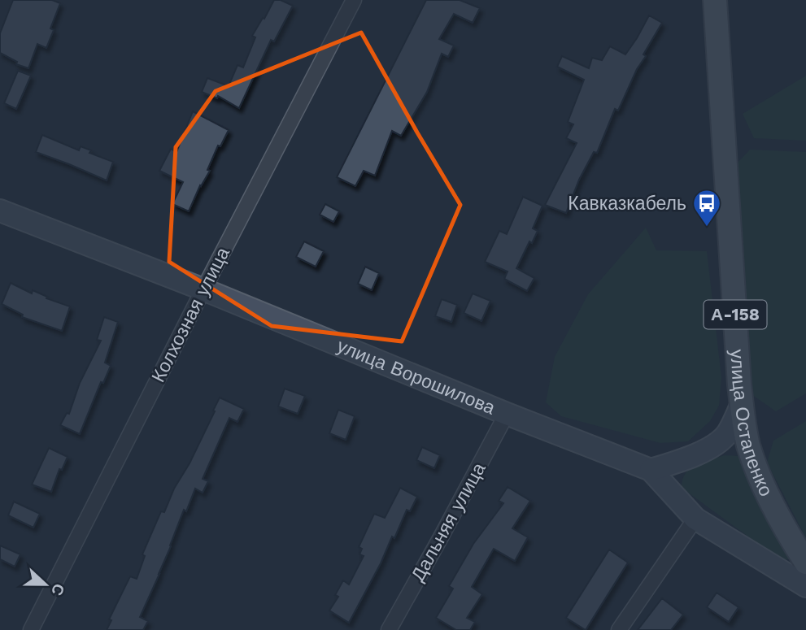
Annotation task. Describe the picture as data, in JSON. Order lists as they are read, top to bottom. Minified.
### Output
{"streets":{"main road":["А-158","улица Ворошилова","улица Остапенко"],"street":["Колхозная улица","Дальняя улица"]},"crossings":[["Колхозная улица","улица Ворошилова"],["улица Ворошилова","Дальняя улица"]],"places":{"bus stop":["Кавказкабель"]},"north":"right"}
